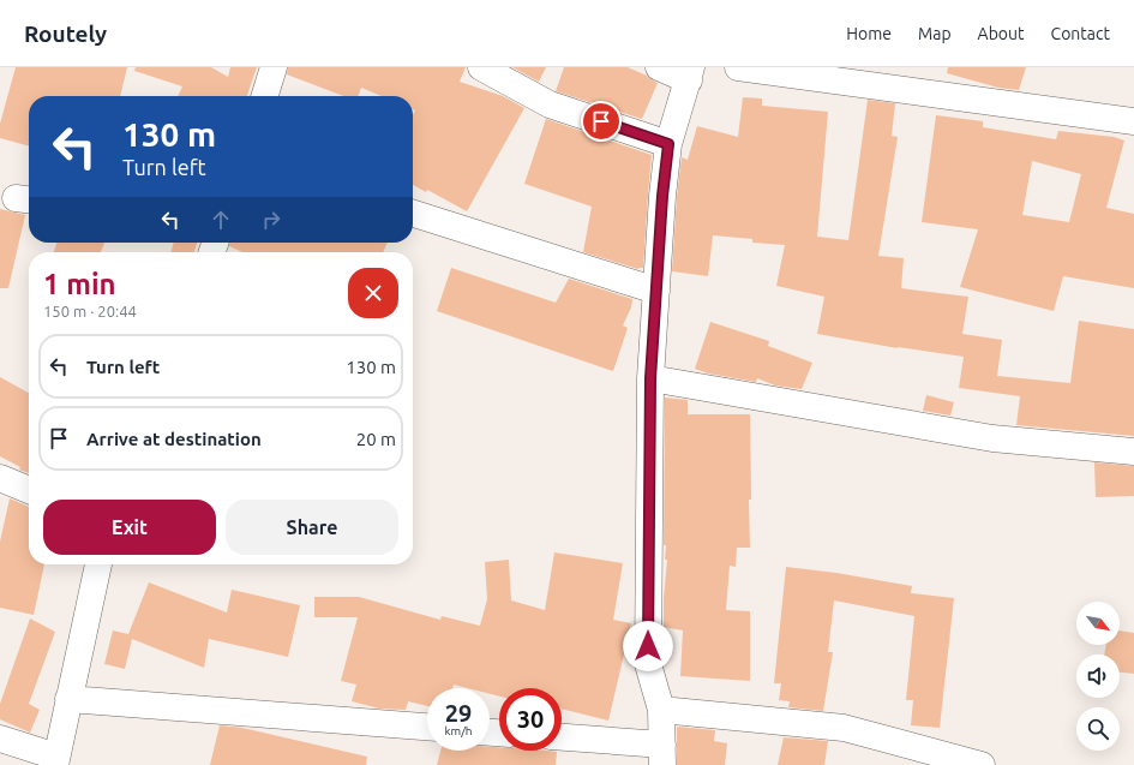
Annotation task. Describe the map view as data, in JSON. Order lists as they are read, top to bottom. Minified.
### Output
{"north":"bottom right","page":{"header":"Routely","nav":["Home","Map","About","Contact"],"turn":["130 m","Turn left"],"heading":["1 min","150 m · 20:44"],"list":[{"name":"Turn left","value":"130 m"},{"name":"Arrive at destination","value":"20 m"}],"buttons":["Exit","Share"],"speed":"29 km/h","limit":"30"}}
